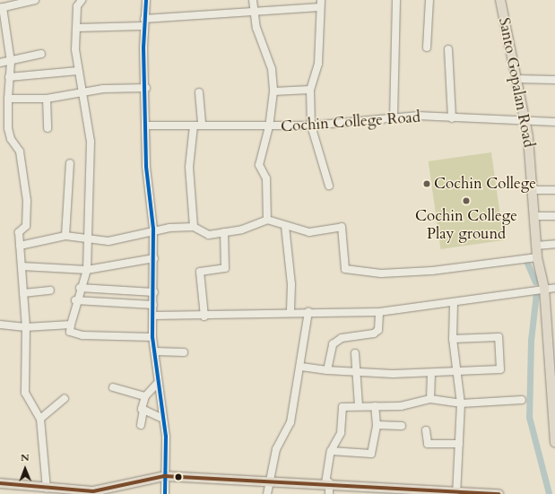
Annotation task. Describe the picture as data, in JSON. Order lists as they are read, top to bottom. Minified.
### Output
{"streets":{"main road":["Santo Gopalan Road"],"street":["Cochin College Road"]},"crossings":[["Santo Gopalan Road","Cochin College Road"]],"places":["Cochin College","Cochin College Play ground"],"north":"top"}
